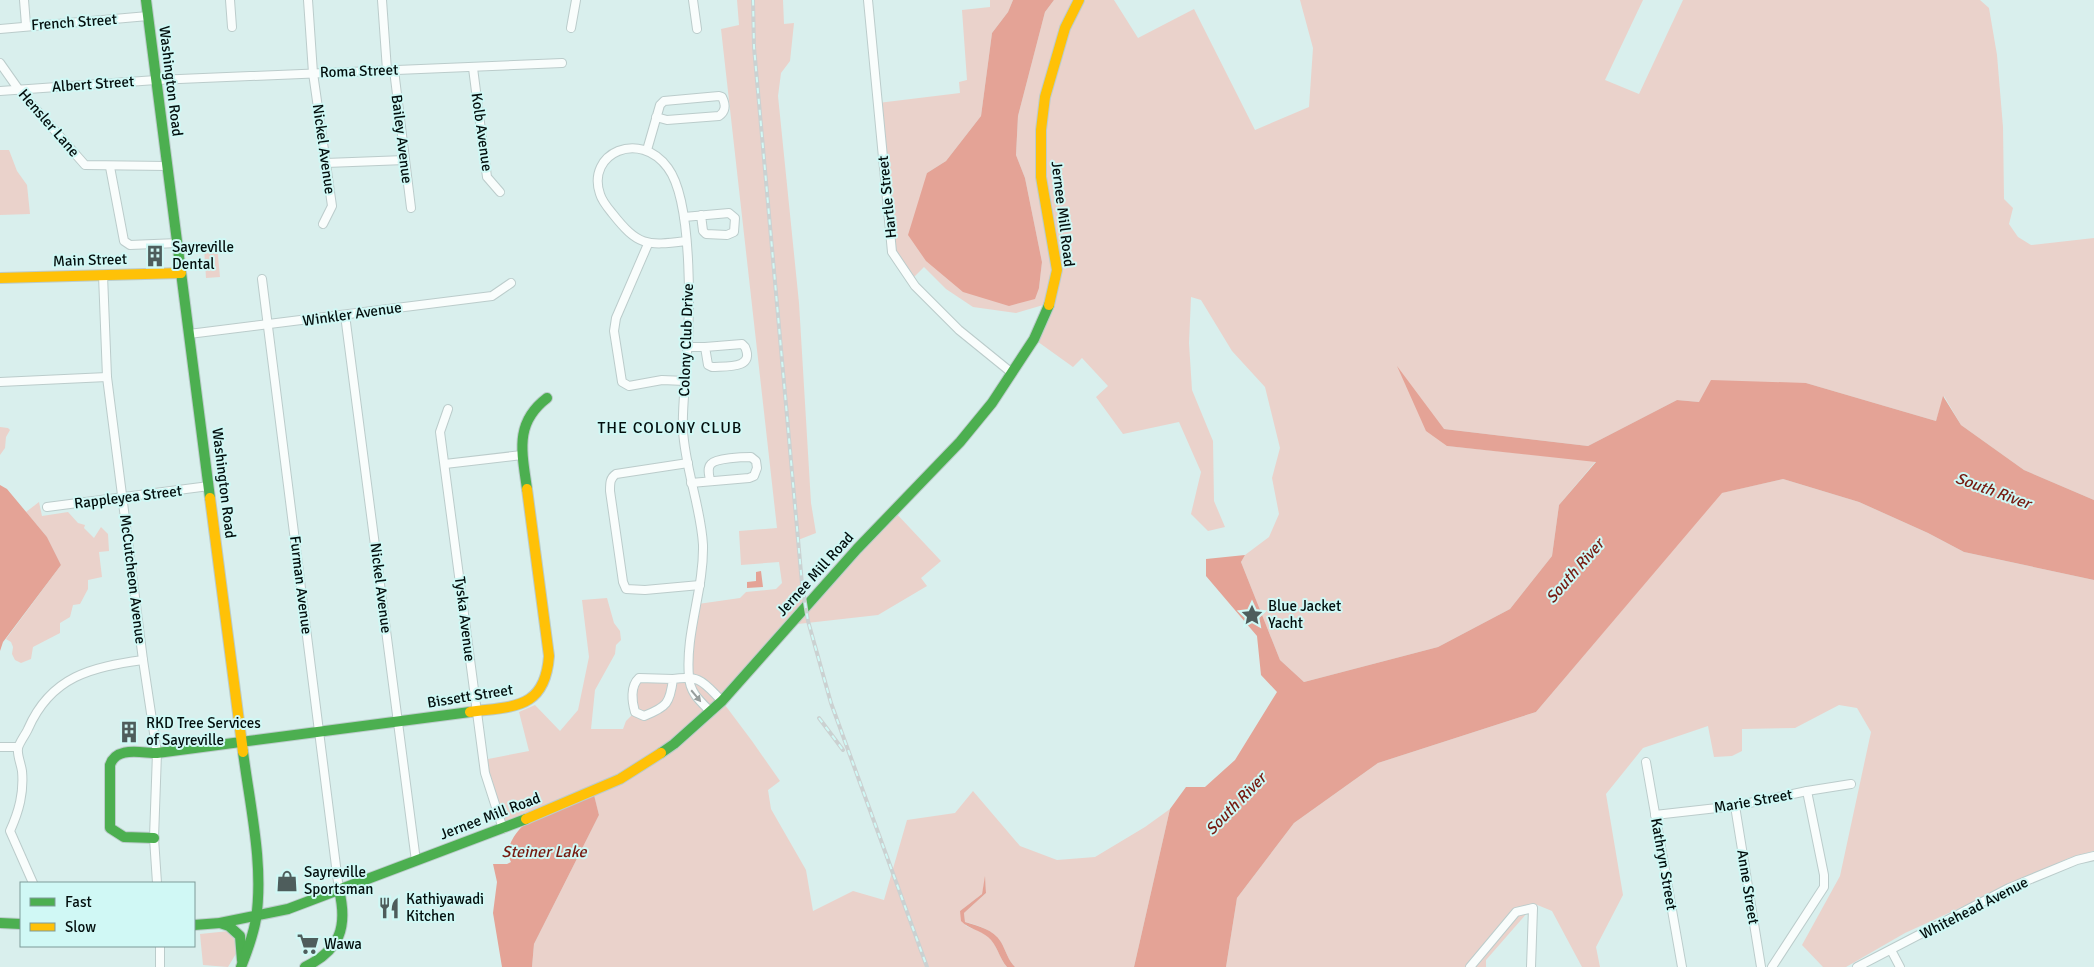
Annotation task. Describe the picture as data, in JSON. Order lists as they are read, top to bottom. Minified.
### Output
{"streets":{"street":["French Street","Roma Street","Washington Road","Albert Street","Hensler Lane","Kolb Avenue","Bailey Avenue","Nickel Avenue","Hartle Street","Jernee Mill Road","Main Street","Winkler Avenue","Colony Club Drive","Rappleyea Street","McCutcheon Avenue","Furman Avenue","Tyska Avenue","Bissett Street","Marie Street","Kathryn Street","Anne Street","Whitehead Avenue"]},"crossings":[["French Street","Washington Road"],["Roma Street","Washington Road"],["Roma Street","Albert Street"],["Roma Street","Kolb Avenue"],["Roma Street","Bailey Avenue"],["Roma Street","Nickel Avenue"],["Washington Road","Albert Street"],["Washington Road","Hensler Lane"],["Washington Road","Jernee Mill Road"],["Washington Road","Main Street"],["Washington Road","Winkler Avenue"],["Washington Road","Rappleyea Street"],["Washington Road","Bissett Street"],["Albert Street","Hensler Lane"],["Nickel Avenue","Jernee Mill Road"],["Nickel Avenue","Winkler Avenue"],["Nickel Avenue","Bissett Street"],["Hartle Street","Jernee Mill Road"],["Jernee Mill Road","Colony Club Drive"],["Jernee Mill Road","Furman Avenue"],["Jernee Mill Road","Tyska Avenue"],["Main Street","McCutcheon Avenue"],["Winkler Avenue","Furman Avenue"],["Rappleyea Street","McCutcheon Avenue"],["McCutcheon Avenue","Bissett Street"],["Furman Avenue","Bissett Street"],["Tyska Avenue","Bissett Street"],["Marie Street","Kathryn Street"],["Marie Street","Anne Street"]],"districts":["THE COLONY CLUB"],"water":["South River","Steiner Lake"],"places":{"building":["Sayreville Dental","RKD Tree Services of Sayreville"],"place":["Blue Jacket Yacht"],"shop":["Sayreville Sportsman"],"restaurant":["Kathiyawadi Kitchen"],"supermarket":["Wawa"]},"legend":["Fast","Slow"]}
